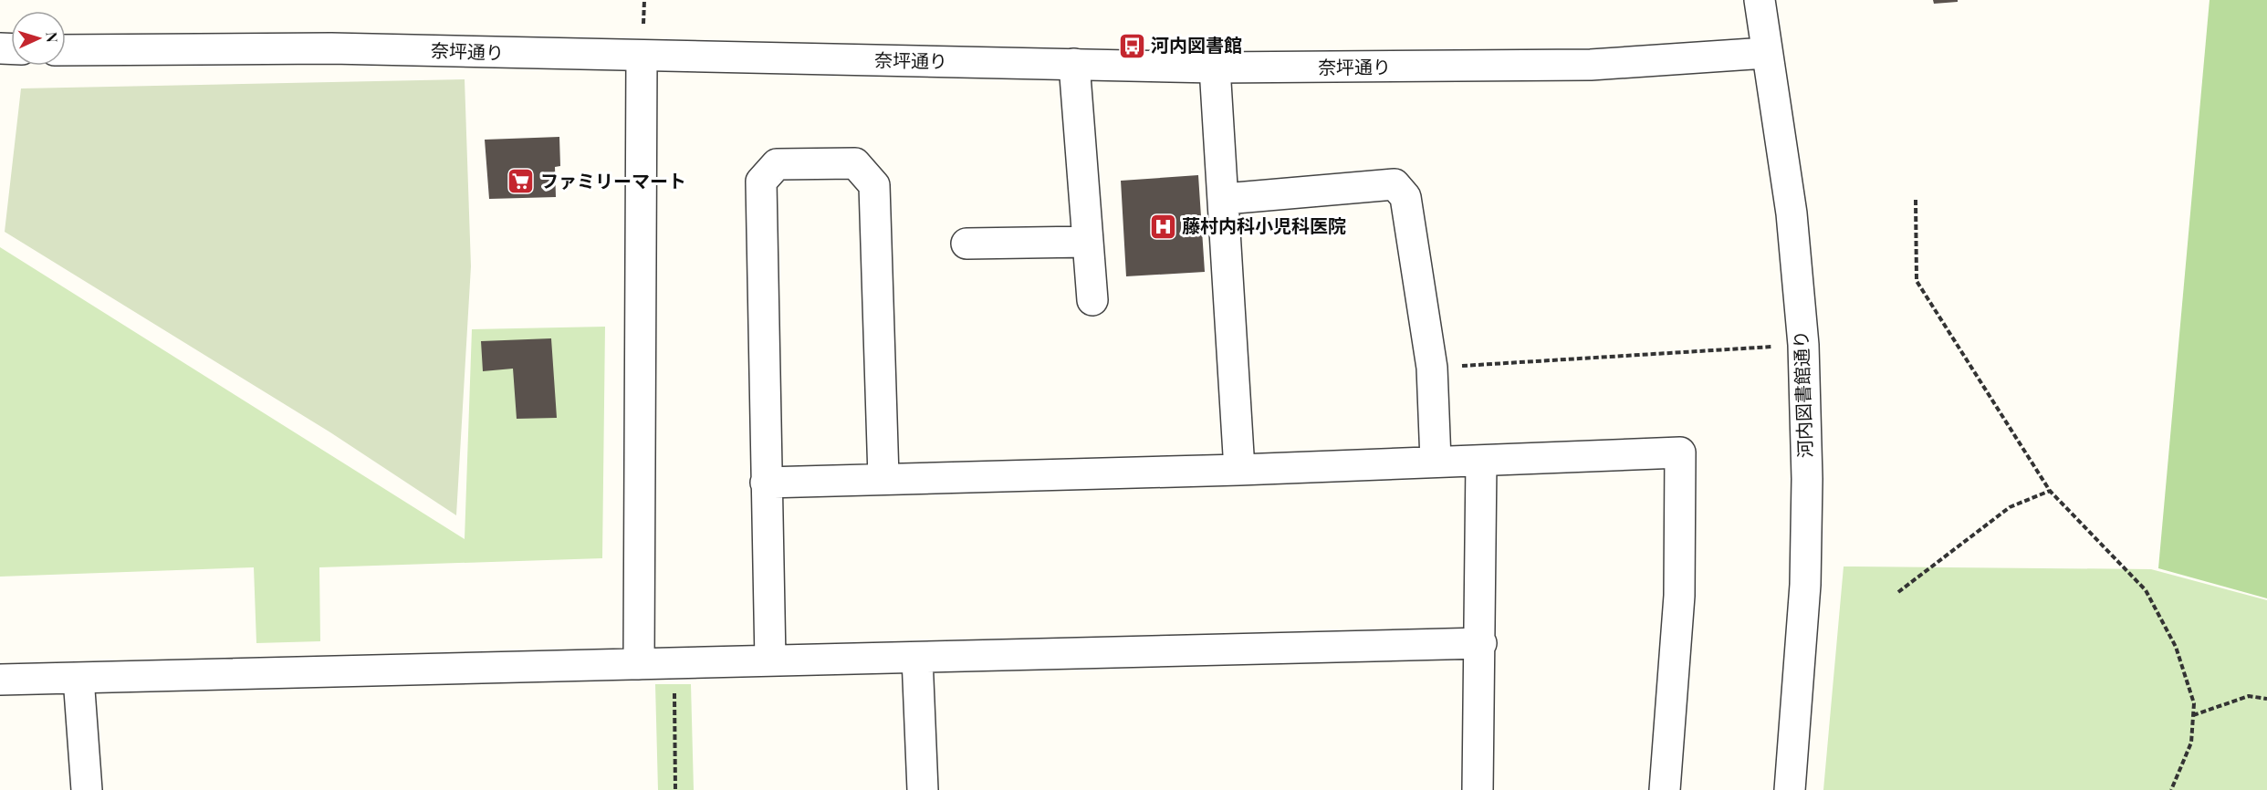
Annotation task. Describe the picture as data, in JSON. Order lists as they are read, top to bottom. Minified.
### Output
{"streets":{"street":["奈坪通り","河内図書館通り"]},"crossings":[["奈坪通り","河内図書館通り"]],"places":{"bus stop":["河内図書館"],"supermarket":["ファミリーマート"],"hospital":["藤村内科小児科医院"]},"north":"right"}
